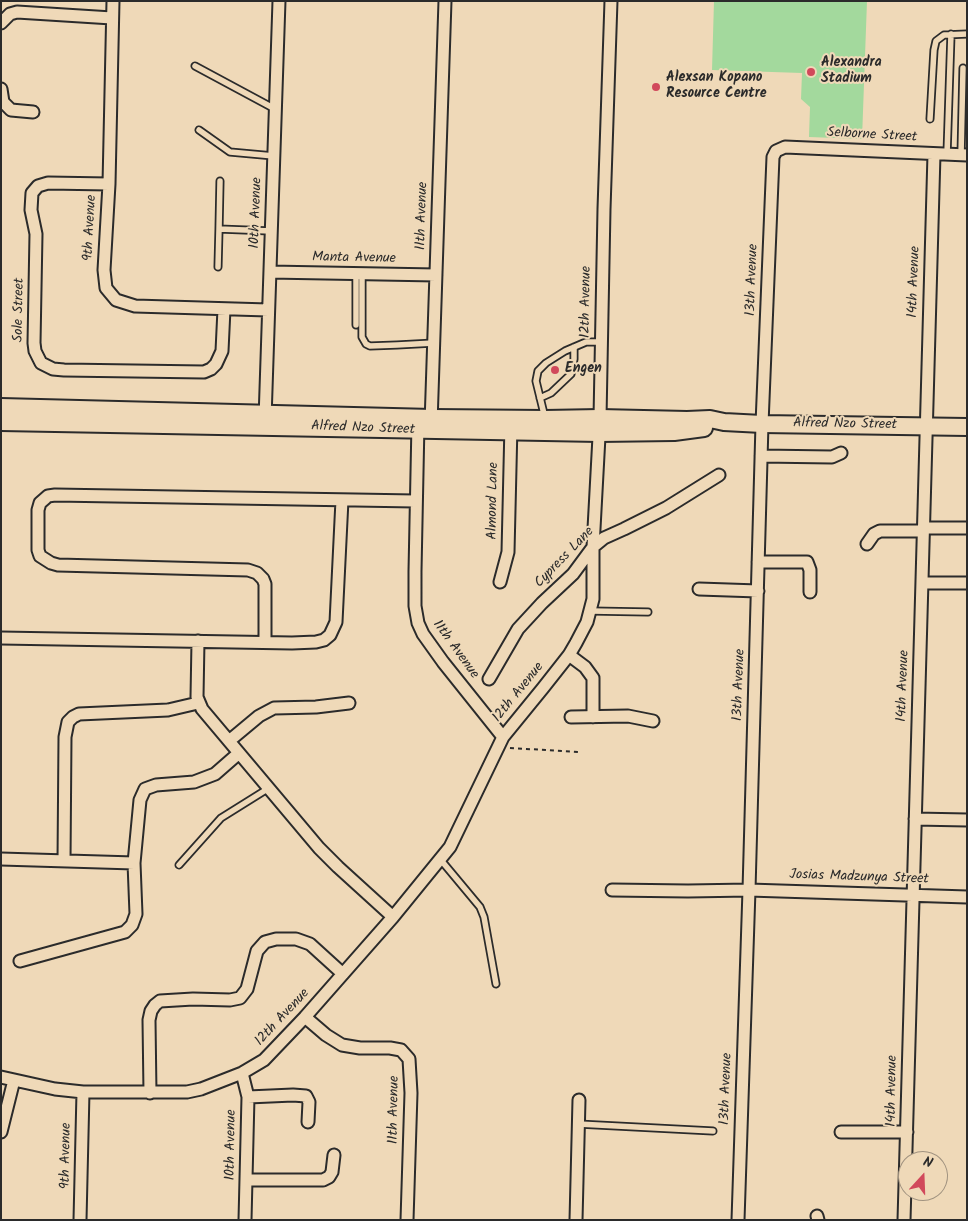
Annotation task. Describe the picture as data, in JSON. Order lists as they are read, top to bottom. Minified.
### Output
{"streets":{"street":["Selborne Street","10th Avenue","11th Avenue","9th Avenue","Manta Avenue","13th Avenue","14th Avenue","12th Avenue","Sole Street","Alfred Nzo Street","Almond Lane","Cypress Lane","Josias Madzunya Street"]},"crossings":[["Selborne Street","13th Avenue"],["Selborne Street","14th Avenue"],["10th Avenue","9th Avenue"],["10th Avenue","Manta Avenue"],["10th Avenue","12th Avenue"],["10th Avenue","Alfred Nzo Street"],["11th Avenue","Manta Avenue"],["11th Avenue","12th Avenue"],["11th Avenue","Alfred Nzo Street"],["9th Avenue","12th Avenue"],["9th Avenue","Sole Street"],["13th Avenue","Alfred Nzo Street"],["13th Avenue","Josias Madzunya Street"],["14th Avenue","Alfred Nzo Street"],["14th Avenue","Josias Madzunya Street"],["12th Avenue","Alfred Nzo Street"],["12th Avenue","Cypress Lane"],["Alfred Nzo Street","Almond Lane"]],"places":["Alexandra Stadium","Alexsan Kopano Resource Centre","Engen"],"north":"top"}
